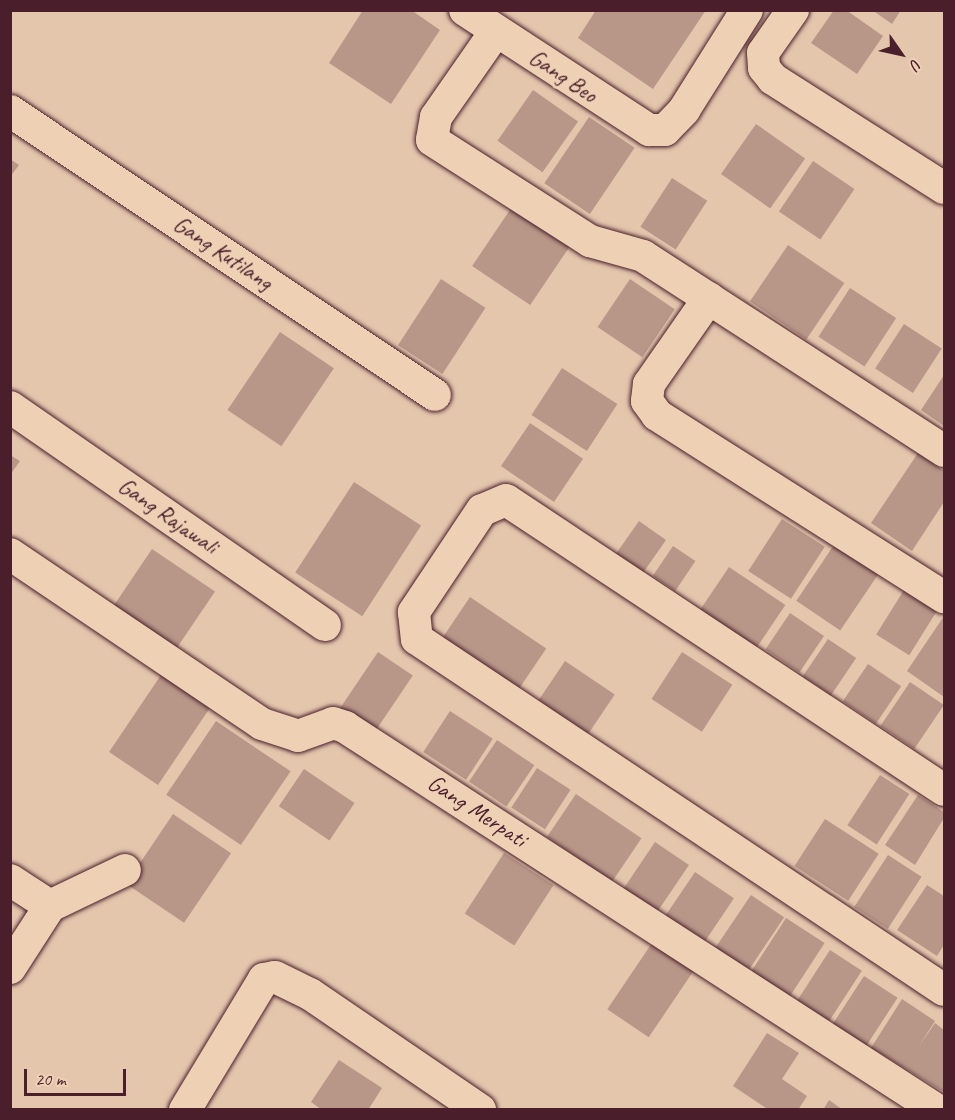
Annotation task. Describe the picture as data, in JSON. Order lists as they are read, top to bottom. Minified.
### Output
{"streets":{"street":["Gang Beo","Gang Kutilang","Gang Rajawali","Gang Merpati"]},"scale_bar":"20 m","north":"bottom right"}
